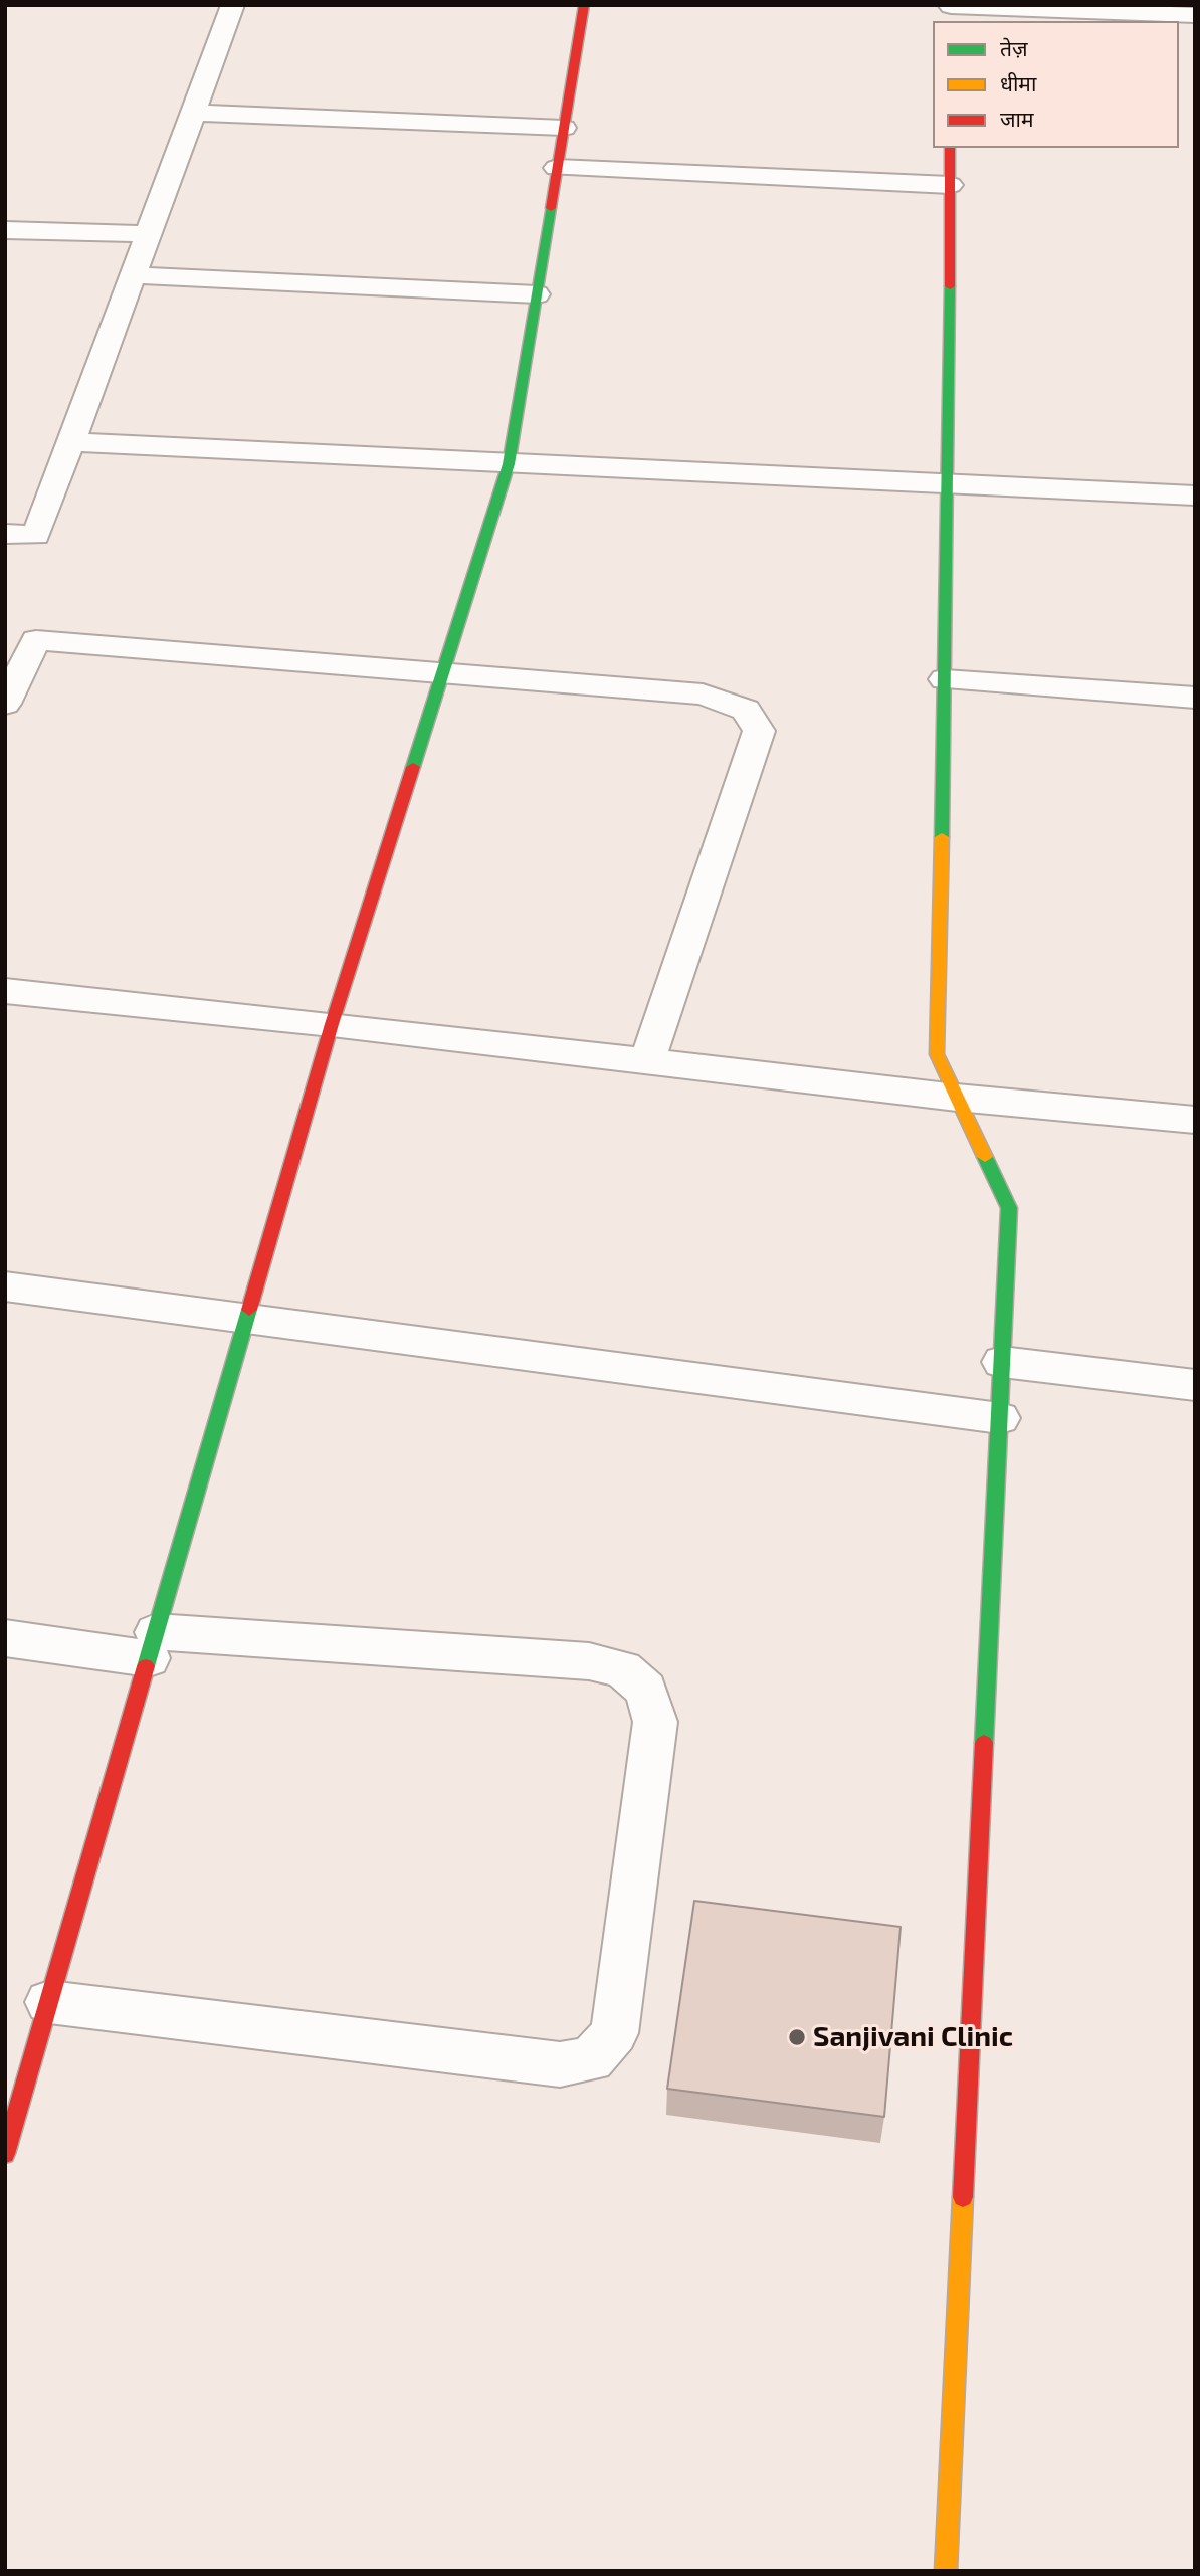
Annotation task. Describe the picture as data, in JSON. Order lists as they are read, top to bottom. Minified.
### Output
{"places":["Sanjivani Clinic"],"legend":["तेज़","धीमा","जाम"]}
